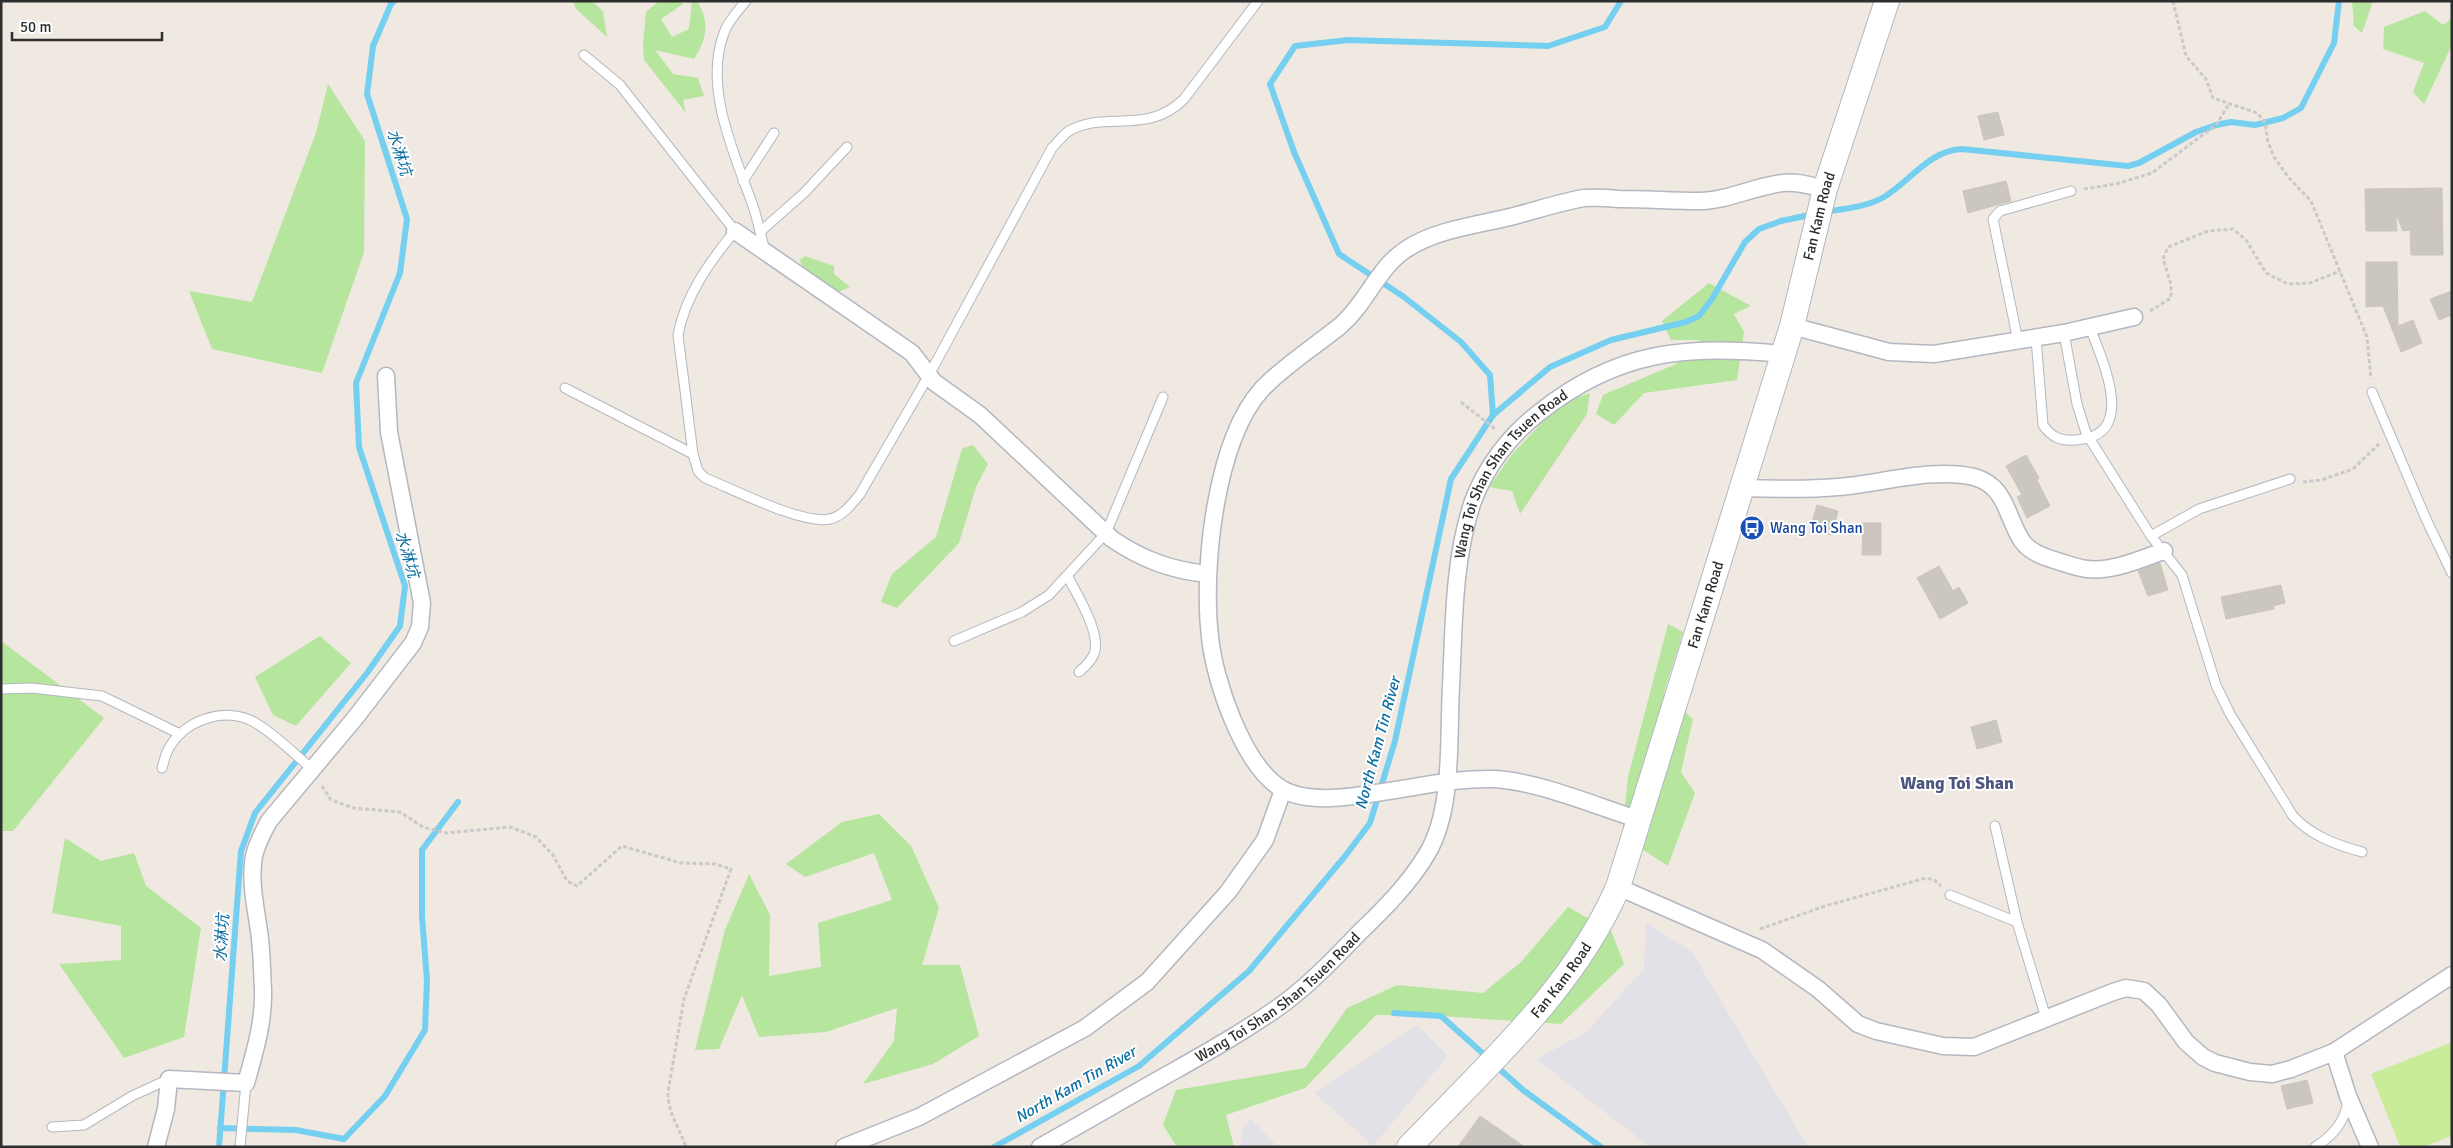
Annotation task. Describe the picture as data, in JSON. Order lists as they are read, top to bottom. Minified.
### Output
{"streets":{"main road":["Fan Kam Road"],"street":["Wang Toi Shan Shan Tsuen Road"]},"crossings":[["Fan Kam Road","Wang Toi Shan Shan Tsuen Road"]],"districts":["Wang Toi Shan"],"water":["水淋坑","North Kam Tin River"],"places":{"bus stop":["Wang Toi Shan"]},"scale_bar":"50 m"}
